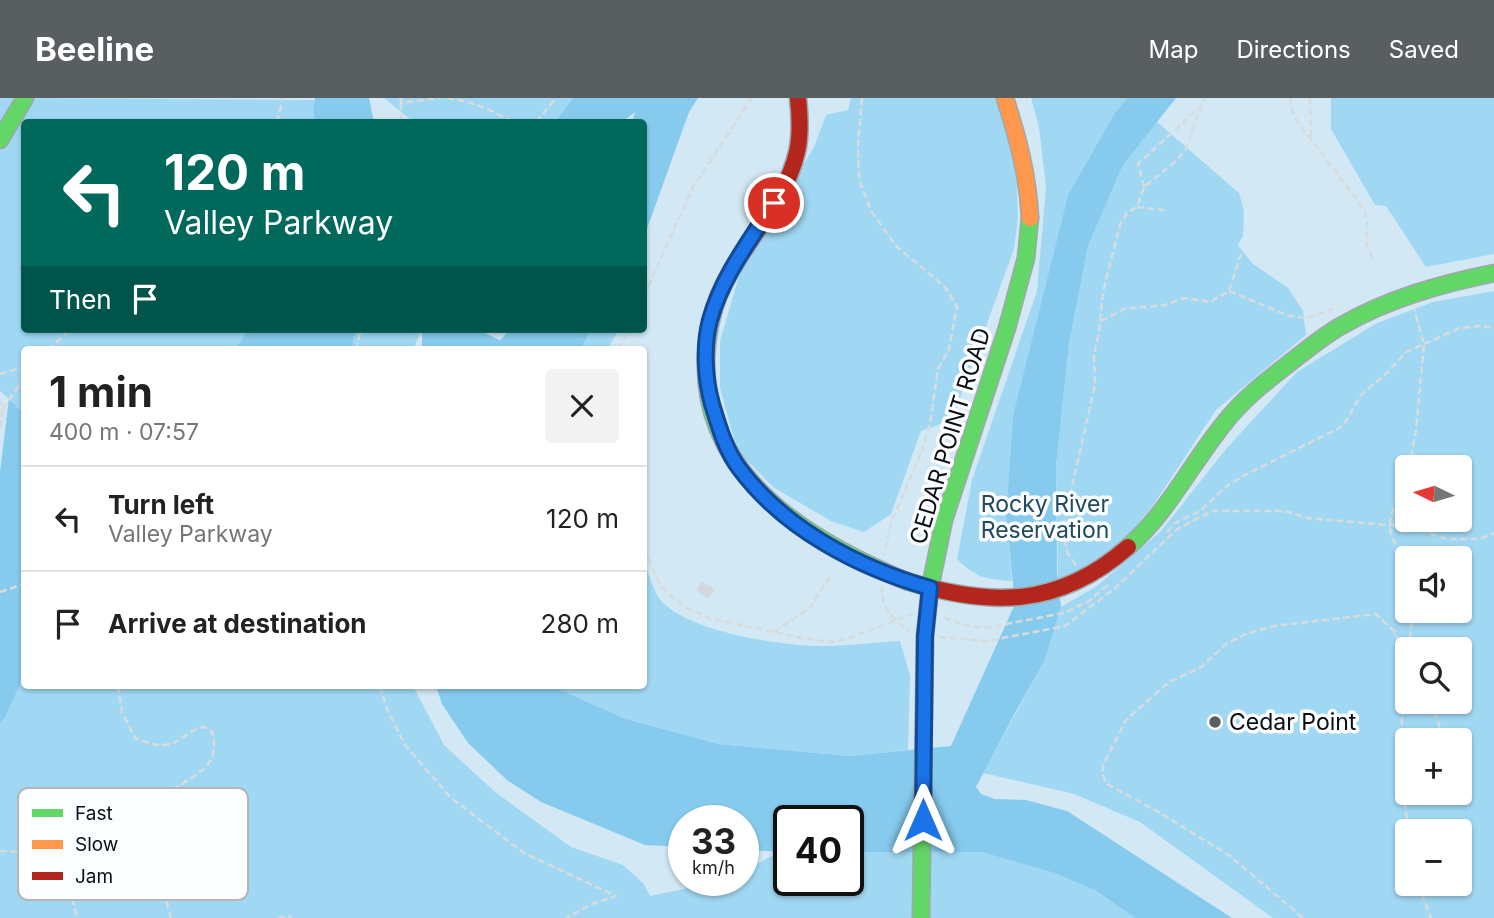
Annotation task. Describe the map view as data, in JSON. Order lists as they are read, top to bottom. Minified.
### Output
{"streets":{"street":["CEDAR POINT ROAD"]},"parks":["Rocky River Reservation"],"places":["Cedar Point"],"legend":["Fast","Slow","Jam"],"north":"left","page":{"header":"Beeline","nav":["Map","Directions","Saved"],"turn":["120 m","Valley Parkway"],"then":"Then","heading":["1 min","400 m · 07:57"],"map_buttons":["+","−"],"list":[{"name":"Turn left","note":"Valley Parkway","value":"120 m"},{"name":"Arrive at destination","value":"280 m"}],"speed":"33 km/h","limit":"40"}}
